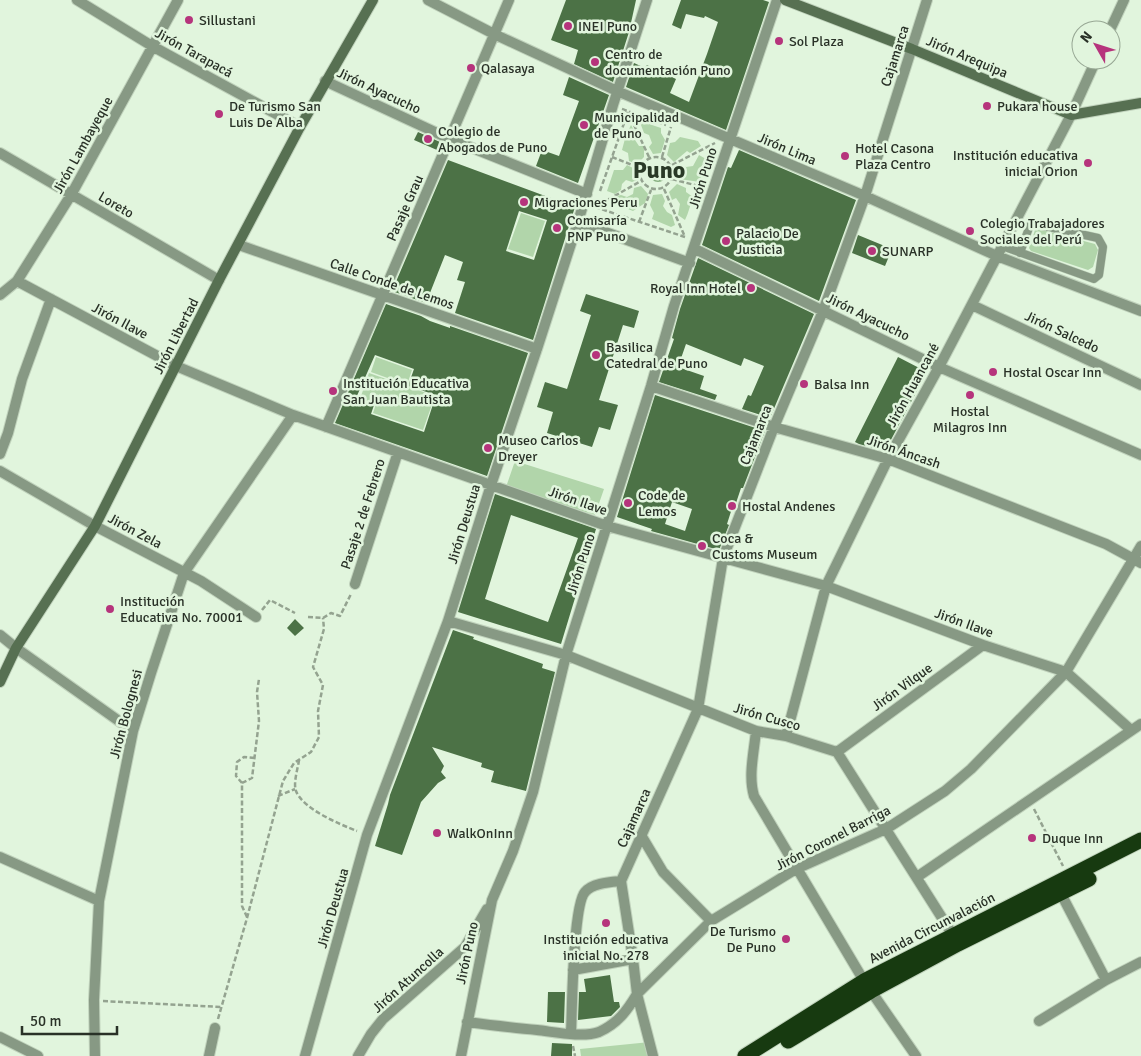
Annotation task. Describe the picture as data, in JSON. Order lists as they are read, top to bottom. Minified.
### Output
{"streets":{"highway":["Avenida Circunvalación"],"street":["Jirón Tarapacá","Cajamarca","Jirón Arequipa","Jirón Ayacucho","Jirón Lambayeque","Jirón Lima","Jirón Puno","Loreto","Pasaje Grau","Calle Conde de Lemos","Jirón Ilave","Jirón Salcedo","Jirón Libertad","Jirón Huancané","Jirón Áncash","Pasaje 2 de Febrero","Jirón Deustua","Jirón Zela","Jirón Vilque","Jirón Bolognesi","Jirón Cusco","Jirón Coronel Barriga","Jirón Atuncolla"]},"crossings":[["Jirón Tarapacá","Jirón Lambayeque"],["Jirón Tarapacá","Jirón Libertad"],["Cajamarca","Jirón Arequipa"],["Cajamarca","Jirón Ayacucho"],["Cajamarca","Jirón Lima"],["Cajamarca","Jirón Ilave"],["Cajamarca","Jirón Áncash"],["Cajamarca","Jirón Cusco"],["Jirón Arequipa","Jirón Huancané"],["Jirón Ayacucho","Jirón Puno"],["Jirón Ayacucho","Pasaje Grau"],["Jirón Ayacucho","Jirón Libertad"],["Jirón Ayacucho","Jirón Huancané"],["Jirón Ayacucho","Jirón Deustua"],["Jirón Lambayeque","Loreto"],["Jirón Lambayeque","Jirón Ilave"],["Jirón Lima","Jirón Puno"],["Jirón Lima","Pasaje Grau"],["Jirón Lima","Jirón Huancané"],["Jirón Lima","Jirón Deustua"],["Jirón Puno","Jirón Ilave"],["Jirón Puno","Jirón Áncash"],["Jirón Puno","Jirón Cusco"],["Jirón Puno","Jirón Coronel Barriga"],["Jirón Puno","Jirón Atuncolla"],["Loreto","Jirón Libertad"],["Pasaje Grau","Calle Conde de Lemos"],["Pasaje Grau","Jirón Ilave"],["Calle Conde de Lemos","Jirón Libertad"],["Calle Conde de Lemos","Jirón Deustua"],["Jirón Ilave","Jirón Libertad"],["Jirón Ilave","Jirón Huancané"],["Jirón Ilave","Pasaje 2 de Febrero"],["Jirón Ilave","Jirón Deustua"],["Jirón Ilave","Jirón Vilque"],["Jirón Ilave","Jirón Bolognesi"],["Jirón Ilave","Jirón Coronel Barriga"],["Jirón Salcedo","Jirón Huancané"],["Jirón Libertad","Jirón Zela"],["Jirón Huancané","Jirón Áncash"],["Jirón Huancané","Jirón Cusco"],["Jirón Áncash","Jirón Coronel Barriga"],["Jirón Deustua","Jirón Cusco"],["Jirón Zela","Jirón Bolognesi"],["Jirón Vilque","Jirón Cusco"]],"districts":["Puno"],"places":["Sillustani","INEI Puno","Sol Plaza","Centro de documentación Puno","Qalasaya","Pukara house","De Turismo San Luis De Alba","Municipalidad de Puno","Colegio de Abogados de Puno","Hotel Casona Plaza Centro","Institución educativa inicial Orion","Migraciones Peru","Comisaría PNP Puno","Colegio Trabajadores Sociales del Perú","Palacio De Justicia","SUNARP","Royal Inn Hotel","Basilica Catedral de Puno","Hostal Oscar Inn","Balsa Inn","Institución Educativa San Juan Bautista","Hostal Milagros Inn","Museo Carlos Dreyer","Code de Lemos","Hostal Andenes","Coca & Customs Museum","Institución Educativa No. 70001","WalkOnInn","Duque Inn","Institución educativa inicial No. 278","De Turismo De Puno"],"scale_bar":"50 m","north":"top left"}
